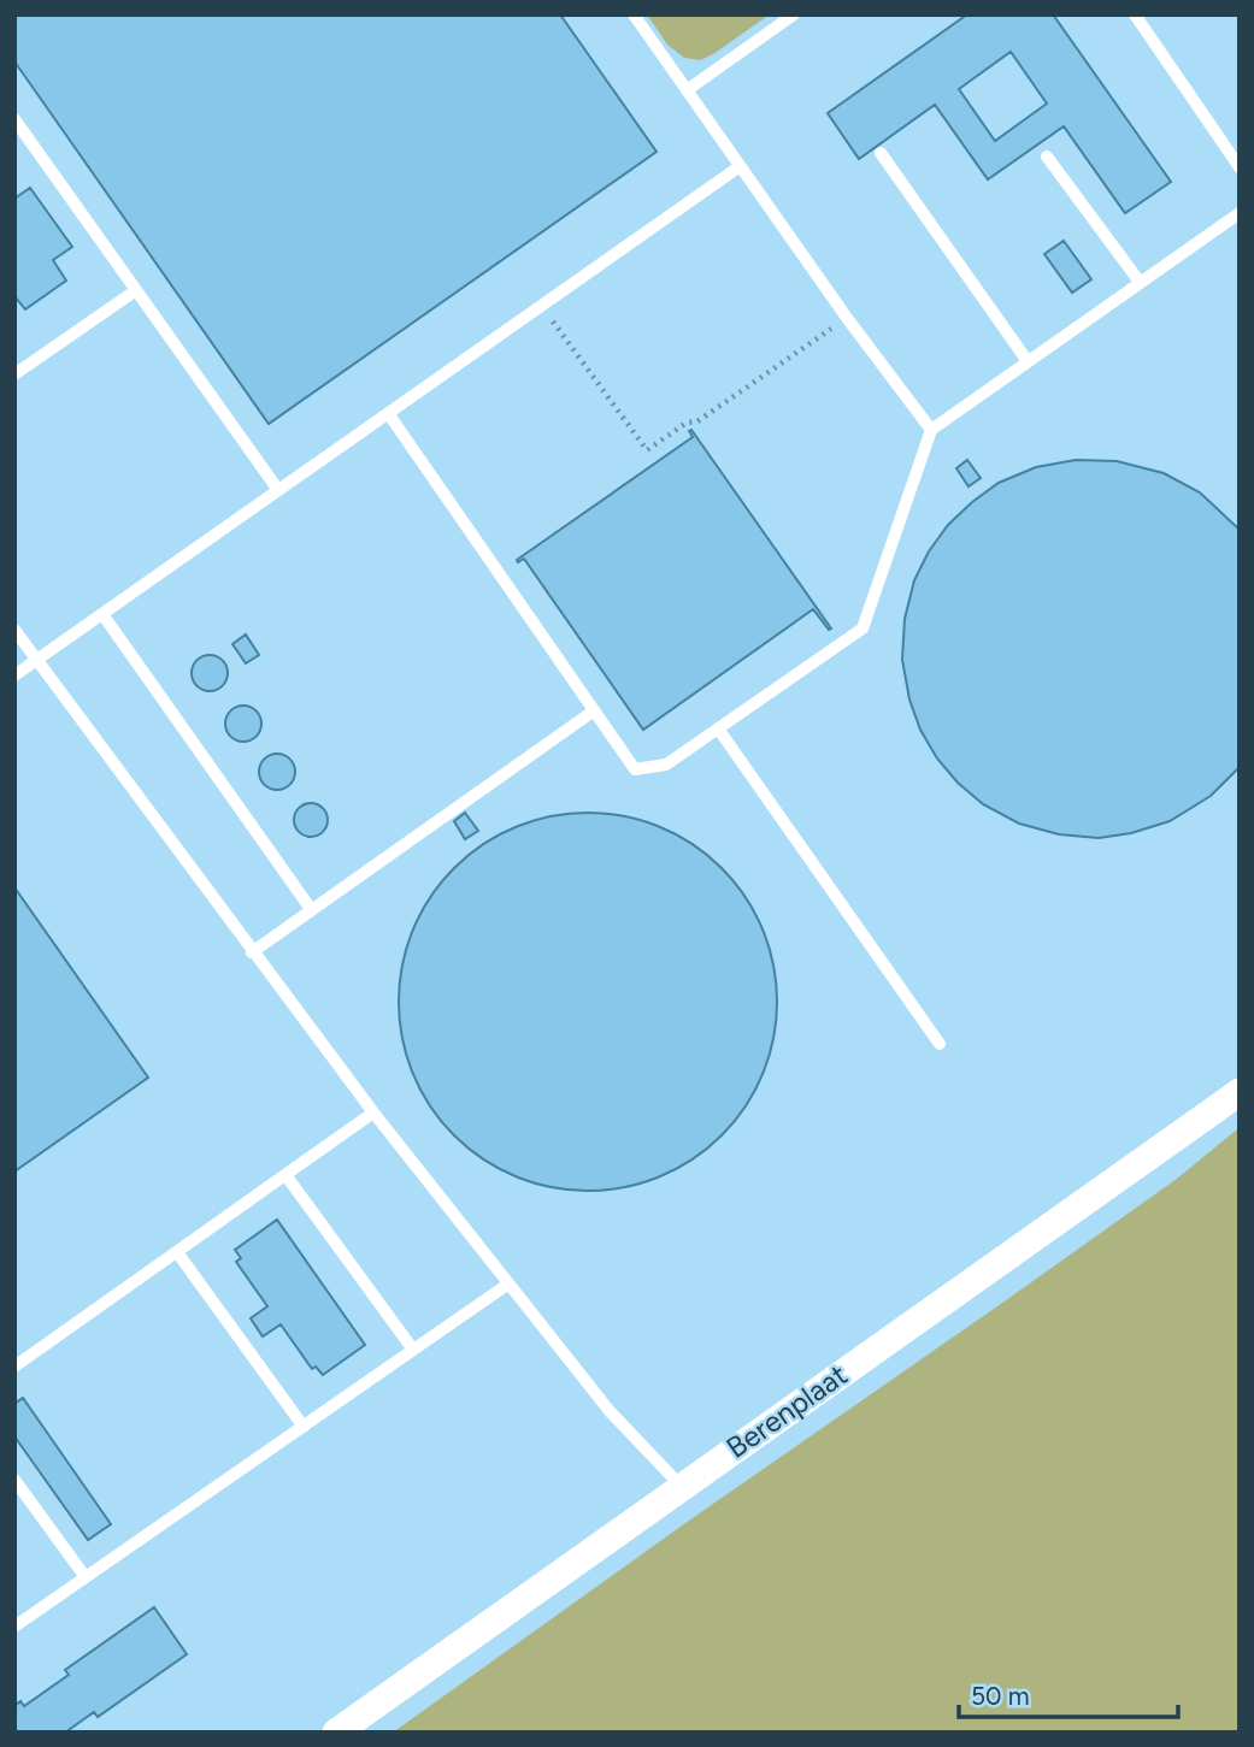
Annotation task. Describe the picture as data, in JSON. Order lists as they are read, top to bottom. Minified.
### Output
{"streets":{"street":["Berenplaat"]},"scale_bar":"50 m"}
